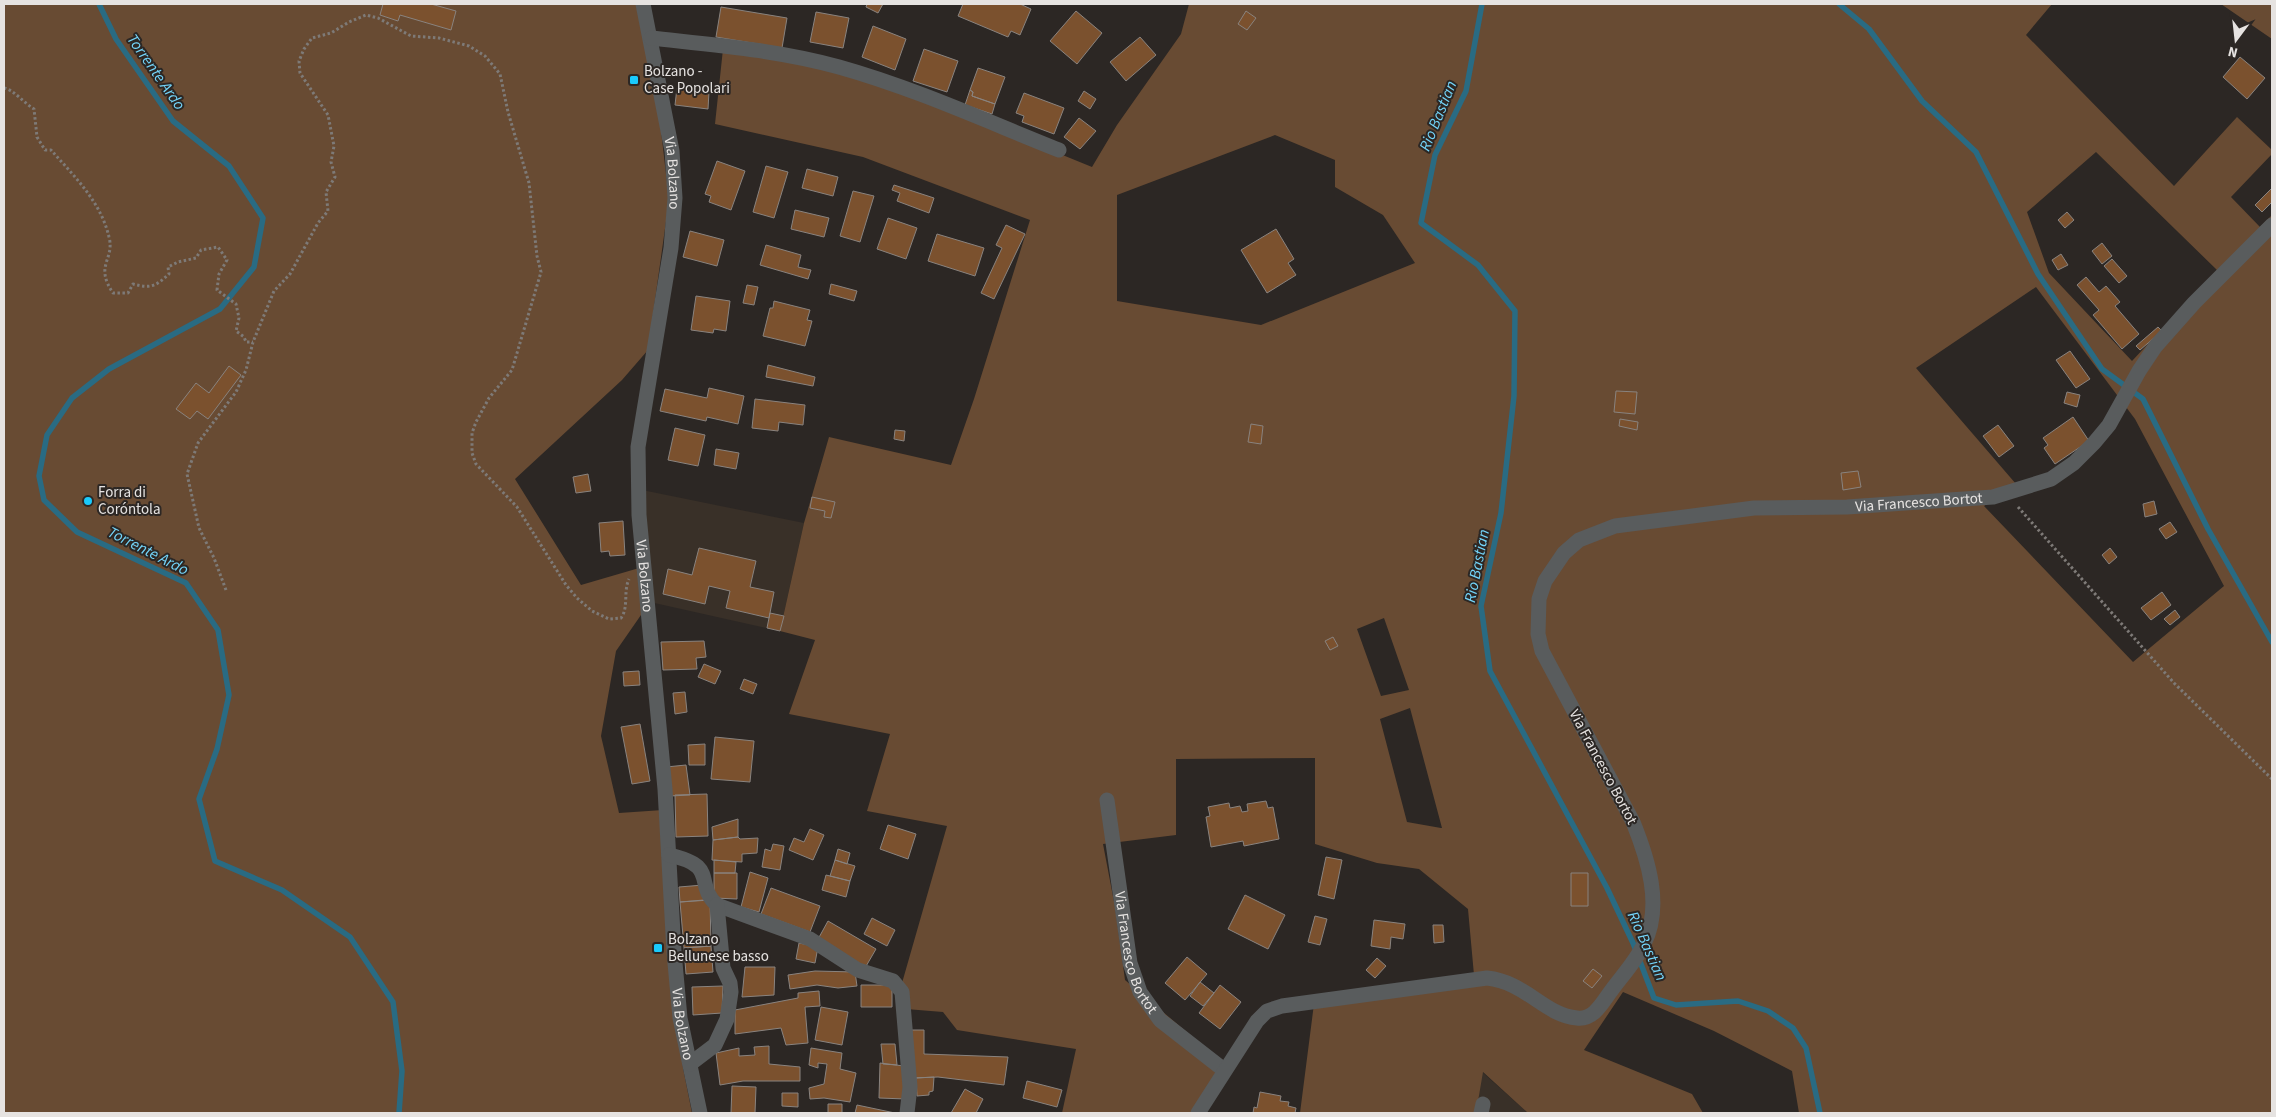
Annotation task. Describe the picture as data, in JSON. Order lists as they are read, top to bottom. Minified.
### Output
{"streets":{"street":["Via Bolzano","Via Francesco Bortot"]},"water":["Torrente Ardo","Rio Bastian"],"places":{"transit":["Bolzano - Case Popolari","Bolzano Bellunese basso"],"other":["Forra di Coróntola"]},"north":"bottom"}
